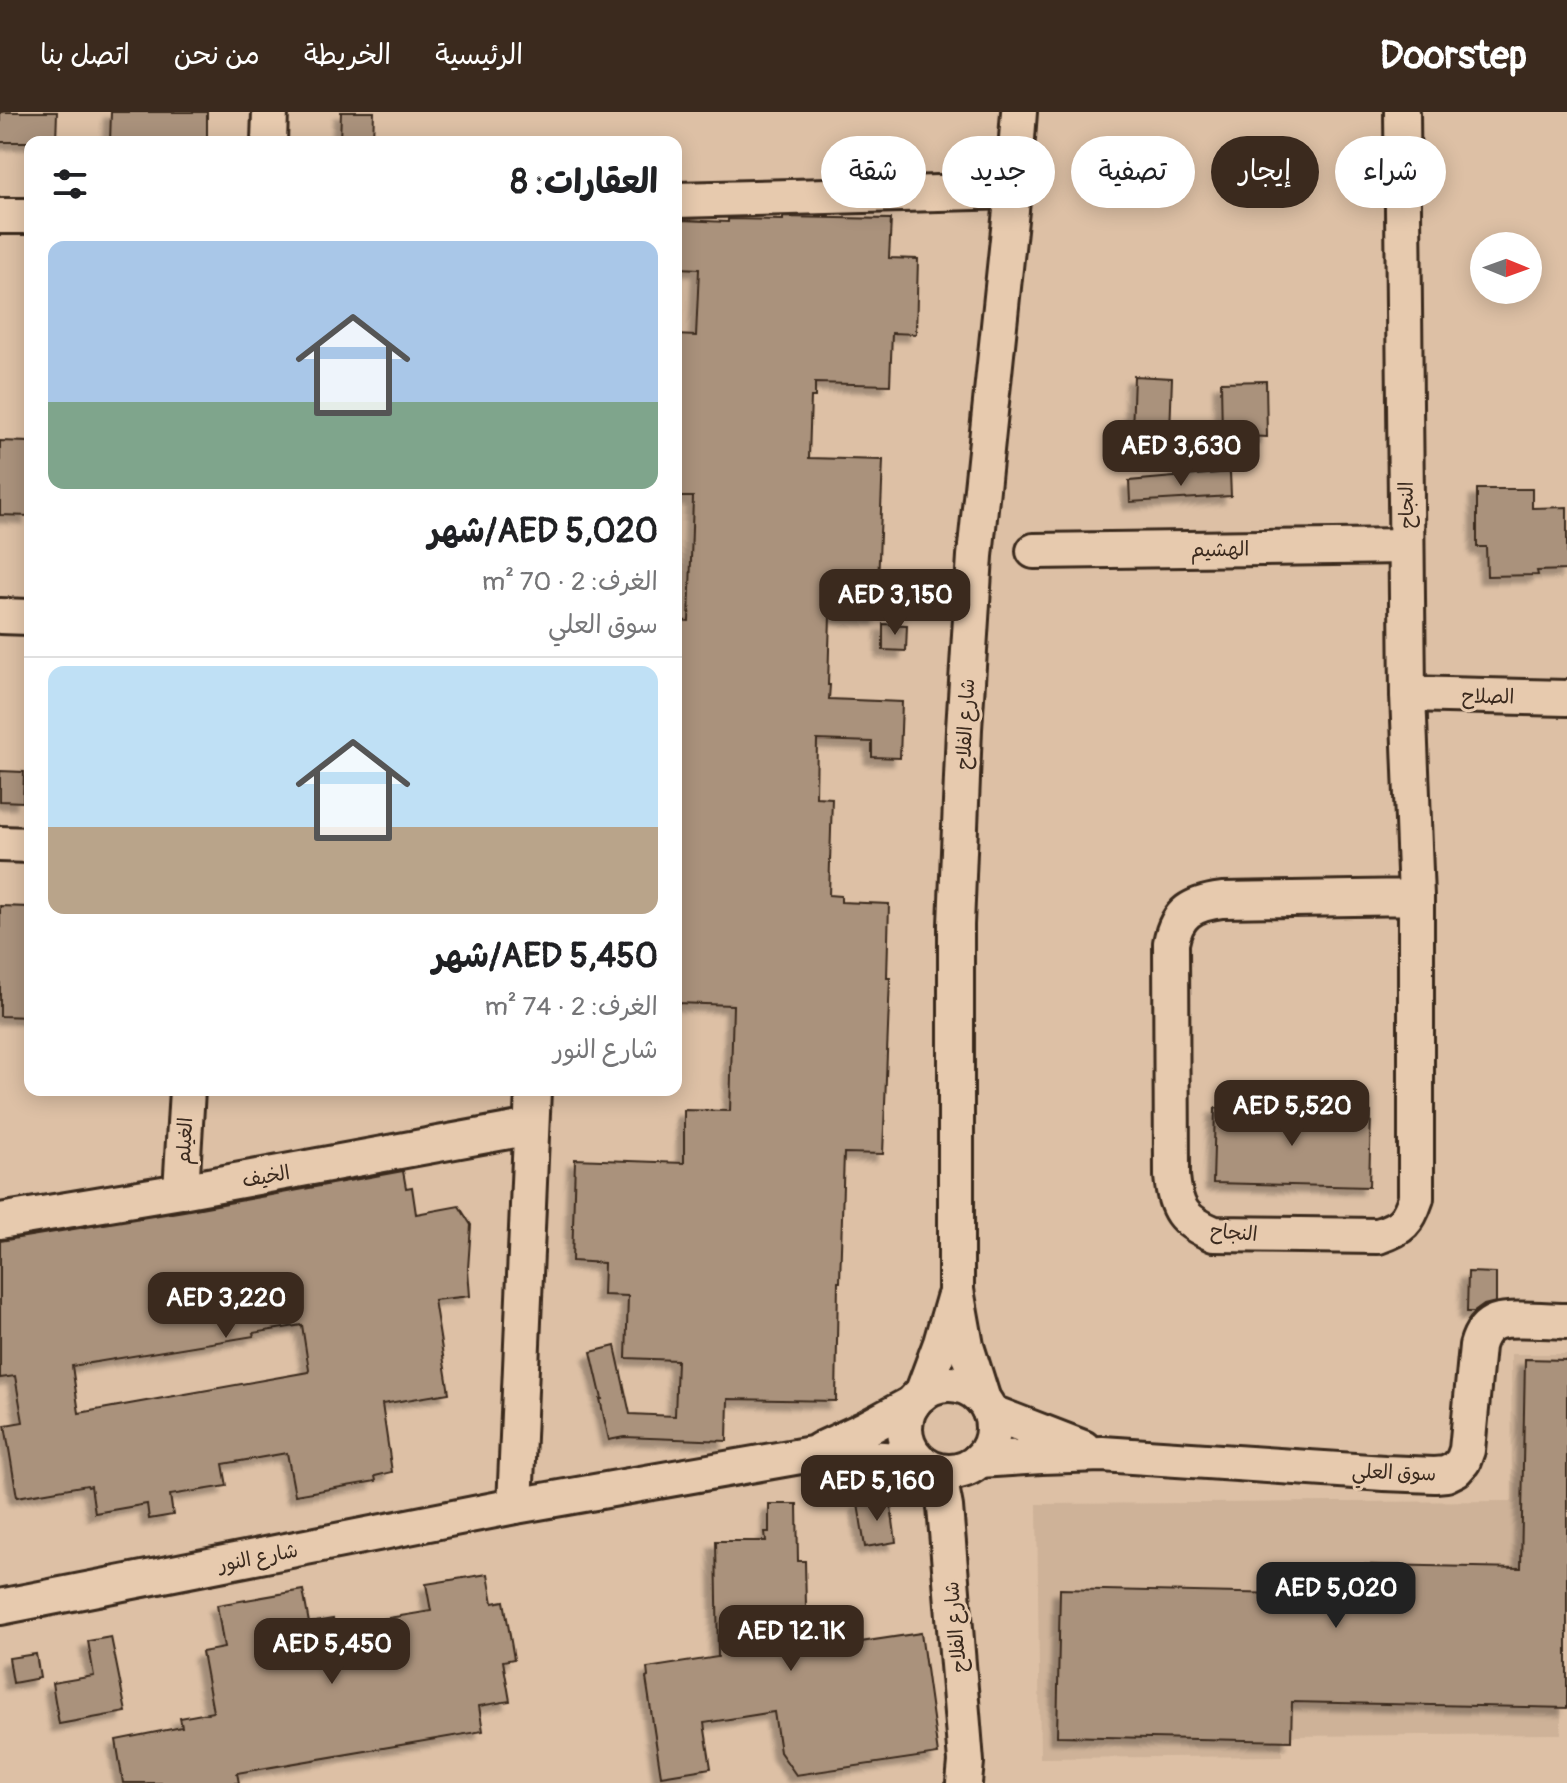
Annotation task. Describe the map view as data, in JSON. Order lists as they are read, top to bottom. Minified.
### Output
{"streets":{"street":["النجاح","الهشيم","الصلاح","شارع الفلاح","الغيلم","الخيف","سوق العلي","شارع النور"]},"crossings":[["النجاح","الهشيم"],["النجاح","الصلاح"],["شارع الفلاح","سوق العلي"],["شارع الفلاح","شارع النور"],["الغيلم","الخيف"],["سوق العلي","شارع النور"]],"north":"right","page":{"header":"Doorstep","nav":["الرئيسية","الخريطة","من نحن","اتصل بنا"],"chip":["شراء","إيجار","تصفية","جديد","شقة"],"heading":"العقارات: 8","list":[{"name":"AED 5,020/شهر","note":"الغرف: 2 · 70 m² · سوق العلي"},{"name":"AED 5,450/شهر","note":"الغرف: 2 · 74 m² · شارع النور"}],"price":["AED 3,630","AED 3,150","AED 5,520","AED 3,220","AED 5,160","AED 5,020","AED 12.1K","AED 5,450"]}}
